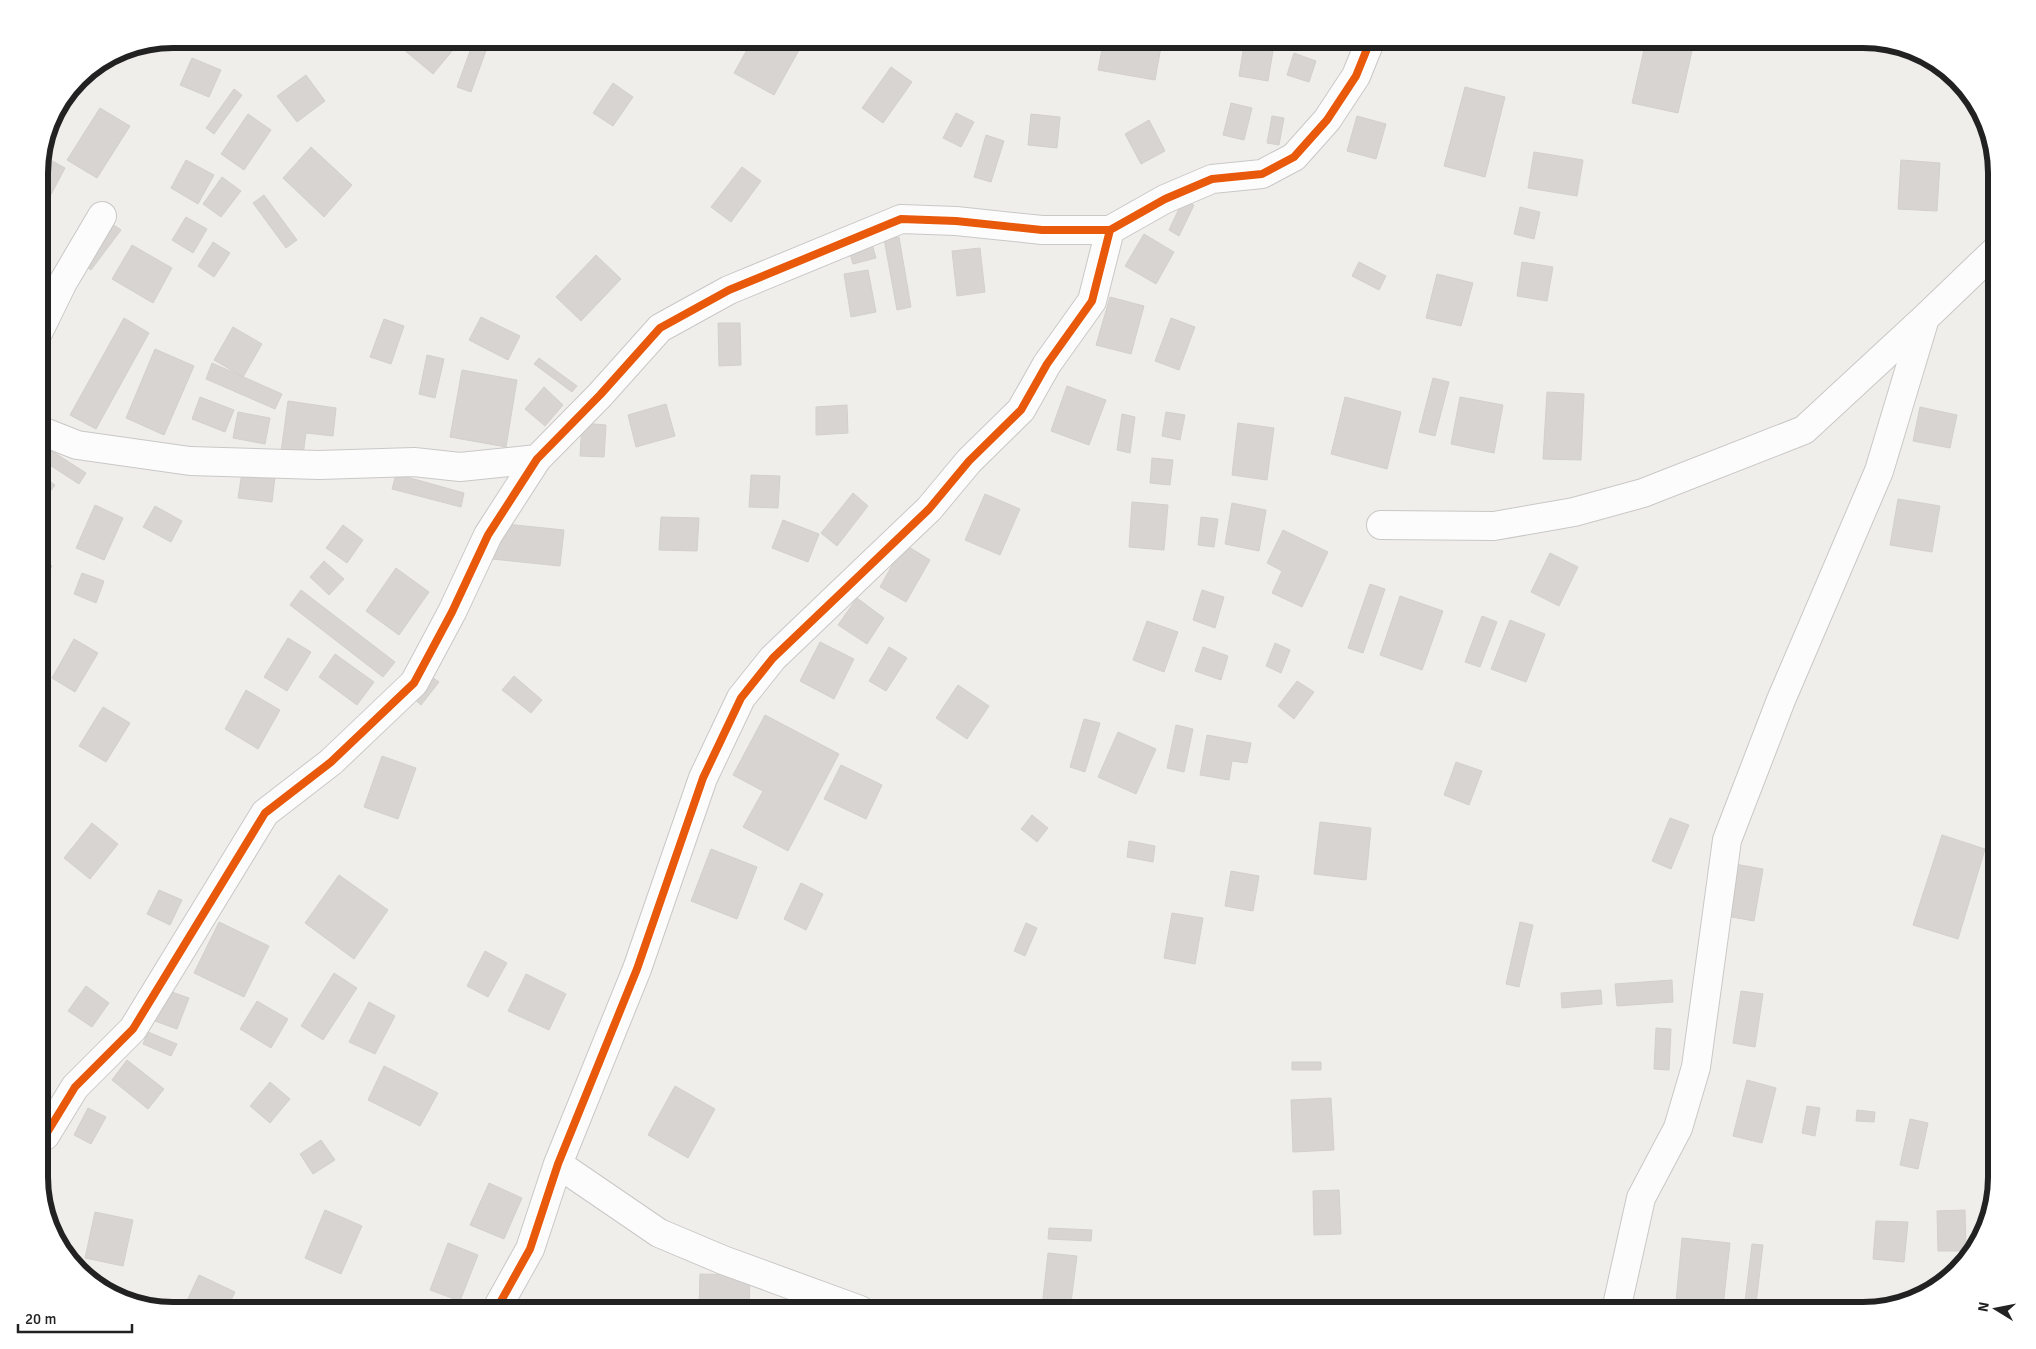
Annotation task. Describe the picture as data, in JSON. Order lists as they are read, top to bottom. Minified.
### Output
{"scale_bar":"20 m","north":"left"}
